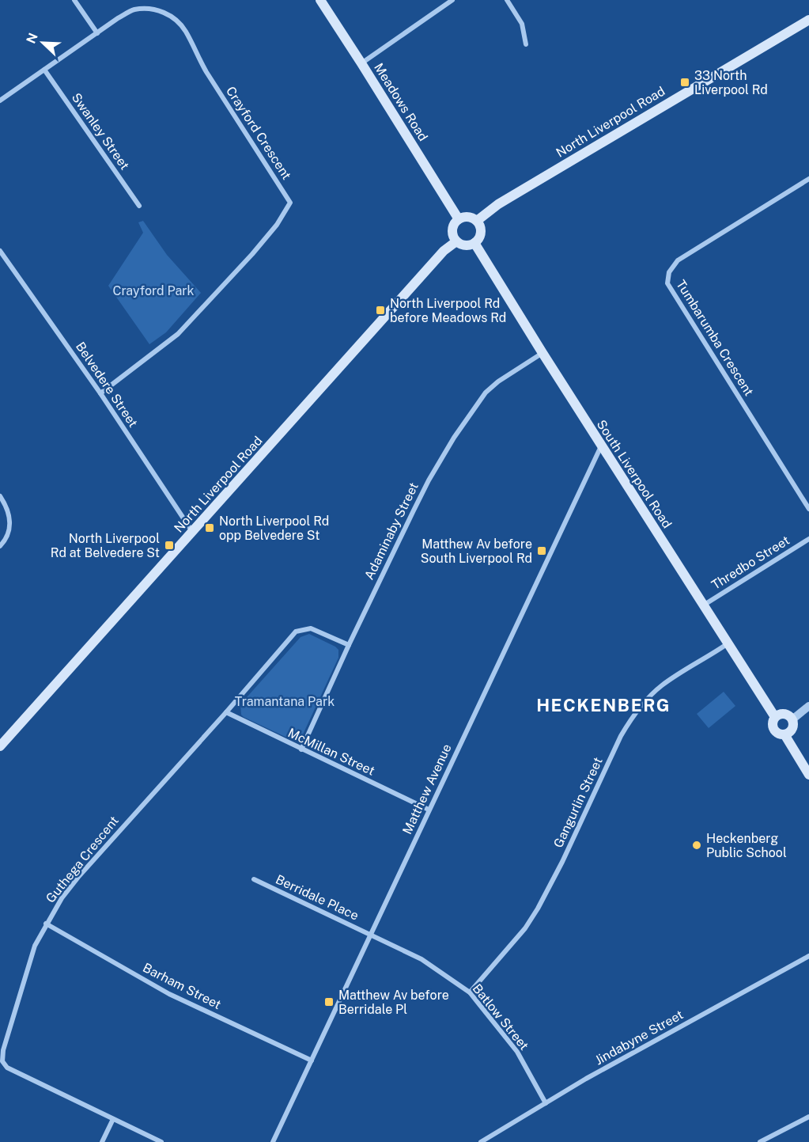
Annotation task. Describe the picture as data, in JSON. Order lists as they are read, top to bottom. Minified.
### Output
{"streets":{"main road":["Meadows Road","North Liverpool Road","South Liverpool Road"],"street":["Swanley Street","Crayford Crescent","Tumbarumba Crescent","Belvedere Street","Adaminaby Street","Thredbo Street","McMillan Street","Matthew Avenue","Gangurlin Street","Guthega Crescent","Berridale Place","Barham Street","Batlow Street","Jindabyne Street"]},"crossings":[["Meadows Road","North Liverpool Road"],["Meadows Road","South Liverpool Road"],["North Liverpool Road","Belvedere Street"],["North Liverpool Road","South Liverpool Road"],["Swanley Street","Crayford Crescent"],["Crayford Crescent","Belvedere Street"],["South Liverpool Road","Adaminaby Street"],["South Liverpool Road","Thredbo Street"],["South Liverpool Road","Matthew Avenue"],["South Liverpool Road","Gangurlin Street"],["Adaminaby Street","McMillan Street"],["Adaminaby Street","Guthega Crescent"],["McMillan Street","Matthew Avenue"],["McMillan Street","Guthega Crescent"],["Matthew Avenue","Berridale Place"],["Matthew Avenue","Barham Street"],["Matthew Avenue","Batlow Street"],["Gangurlin Street","Batlow Street"],["Guthega Crescent","Barham Street"],["Berridale Place","Batlow Street"],["Batlow Street","Jindabyne Street"]],"districts":["HECKENBERG"],"parks":["Crayford Park","Tramantana Park"],"places":{"transit":["33 North Liverpool Rd","North Liverpool Rd before Meadows Rd","North Liverpool Rd opp Belvedere St","North Liverpool Rd at Belvedere St","Matthew Av before South Liverpool Rd","Matthew Av before Berridale Pl"],"other":["Heckenberg Public School"]},"north":"top left"}
